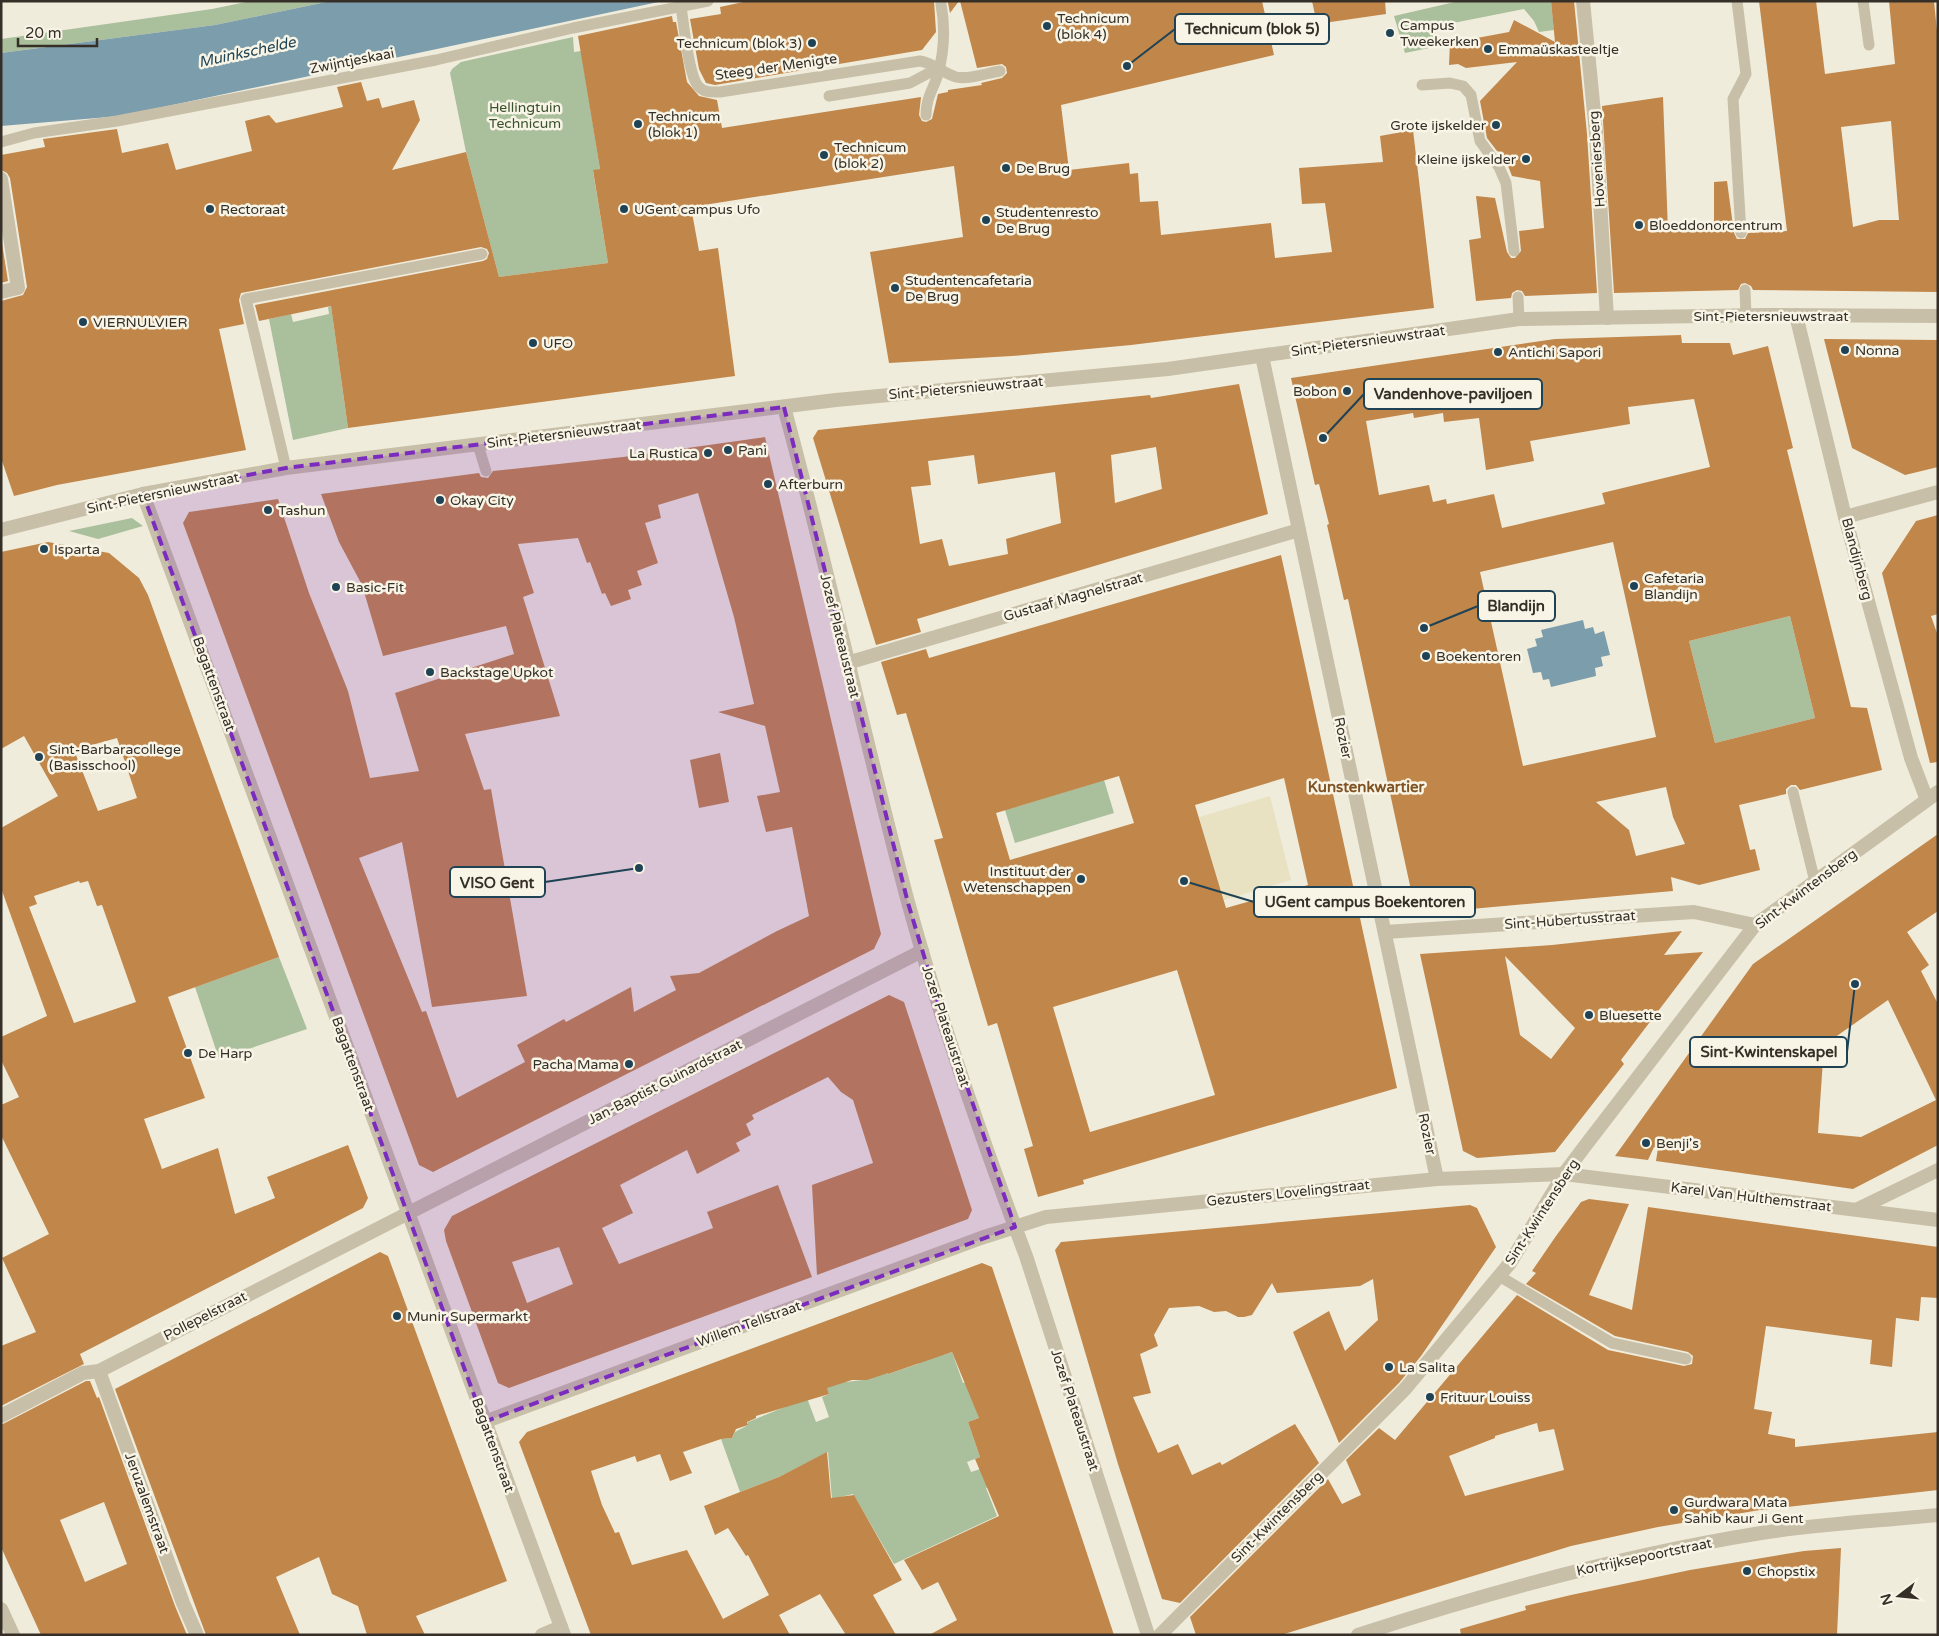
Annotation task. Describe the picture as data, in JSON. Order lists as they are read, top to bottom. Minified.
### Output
{"streets":{"street":["Hoveniersberg","Sint-Pietersnieuwstraat","Blandijnberg","Gustaaf Magnelstraat","Jozef Plateaustraat","Bagattenstraat","Rozier","Sint-Kwintensberg","Sint-Hubertusstraat","Jan-Baptist Guinardstraat","Gezusters Lovelingstraat","Karel Van Hulthemstraat","Pollepelstraat","Willem Tellstraat","Jeruzalemstraat","Kortrijksepoortstraat"],"lane":["Zwijntjeskaai","Steeg der Menigte"]},"crossings":[["Zwijntjeskaai","Steeg der Menigte"],["Hoveniersberg","Sint-Pietersnieuwstraat"],["Sint-Pietersnieuwstraat","Blandijnberg"],["Sint-Pietersnieuwstraat","Jozef Plateaustraat"],["Sint-Pietersnieuwstraat","Bagattenstraat"],["Sint-Pietersnieuwstraat","Rozier"],["Blandijnberg","Sint-Kwintensberg"],["Gustaaf Magnelstraat","Jozef Plateaustraat"],["Gustaaf Magnelstraat","Rozier"],["Jozef Plateaustraat","Jan-Baptist Guinardstraat"],["Jozef Plateaustraat","Gezusters Lovelingstraat"],["Jozef Plateaustraat","Willem Tellstraat"],["Bagattenstraat","Jan-Baptist Guinardstraat"],["Bagattenstraat","Pollepelstraat"],["Bagattenstraat","Willem Tellstraat"],["Rozier","Sint-Hubertusstraat"],["Rozier","Gezusters Lovelingstraat"],["Sint-Kwintensberg","Sint-Hubertusstraat"],["Sint-Kwintensberg","Gezusters Lovelingstraat"],["Sint-Kwintensberg","Karel Van Hulthemstraat"],["Jan-Baptist Guinardstraat","Pollepelstraat"],["Gezusters Lovelingstraat","Karel Van Hulthemstraat"],["Gezusters Lovelingstraat","Willem Tellstraat"],["Pollepelstraat","Jeruzalemstraat"]],"districts":["Kunstenkwartier"],"water":["Muinkschelde"],"parks":["Hellingtuin Technicum"],"places":["Technicum (blok 4)","Campus Tweekerken","Technicum (blok 3)","Emmaüskasteeltje","Technicum (blok 5)","Technicum (blok 1)","Grote ijskelder","Technicum (blok 2)","Kleine ijskelder","De Brug","Rectoraat","UGent campus Ufo","Studentenresto De Brug","Bloeddonorcentrum","Studentencafetaria De Brug","VIERNULVIER","UFO","Nonna","Antichi Sapori","Bobon","Vandenhove-paviljoen","Panì","La Rustica","Afterburn","Okay City","Tashun","Isparta","Cafetaria Blandijn","Basic-Fit","Blandijn","Boekentoren","Backstage Upkot","Sint-Barbaracollege (Basisschool)","VISO Gent","Instituut der Wetenschappen","UGent campus Boekentoren","Sint-Kwintenskapel","Bluesette","De Harp","Pacha Mama","Benji's","Munir Supermarkt","La Salita","Frituur Louiss","Gurdwara Mata Sahib kaur Ji Gent","Chopstix"],"scale_bar":"20 m","north":"left"}
